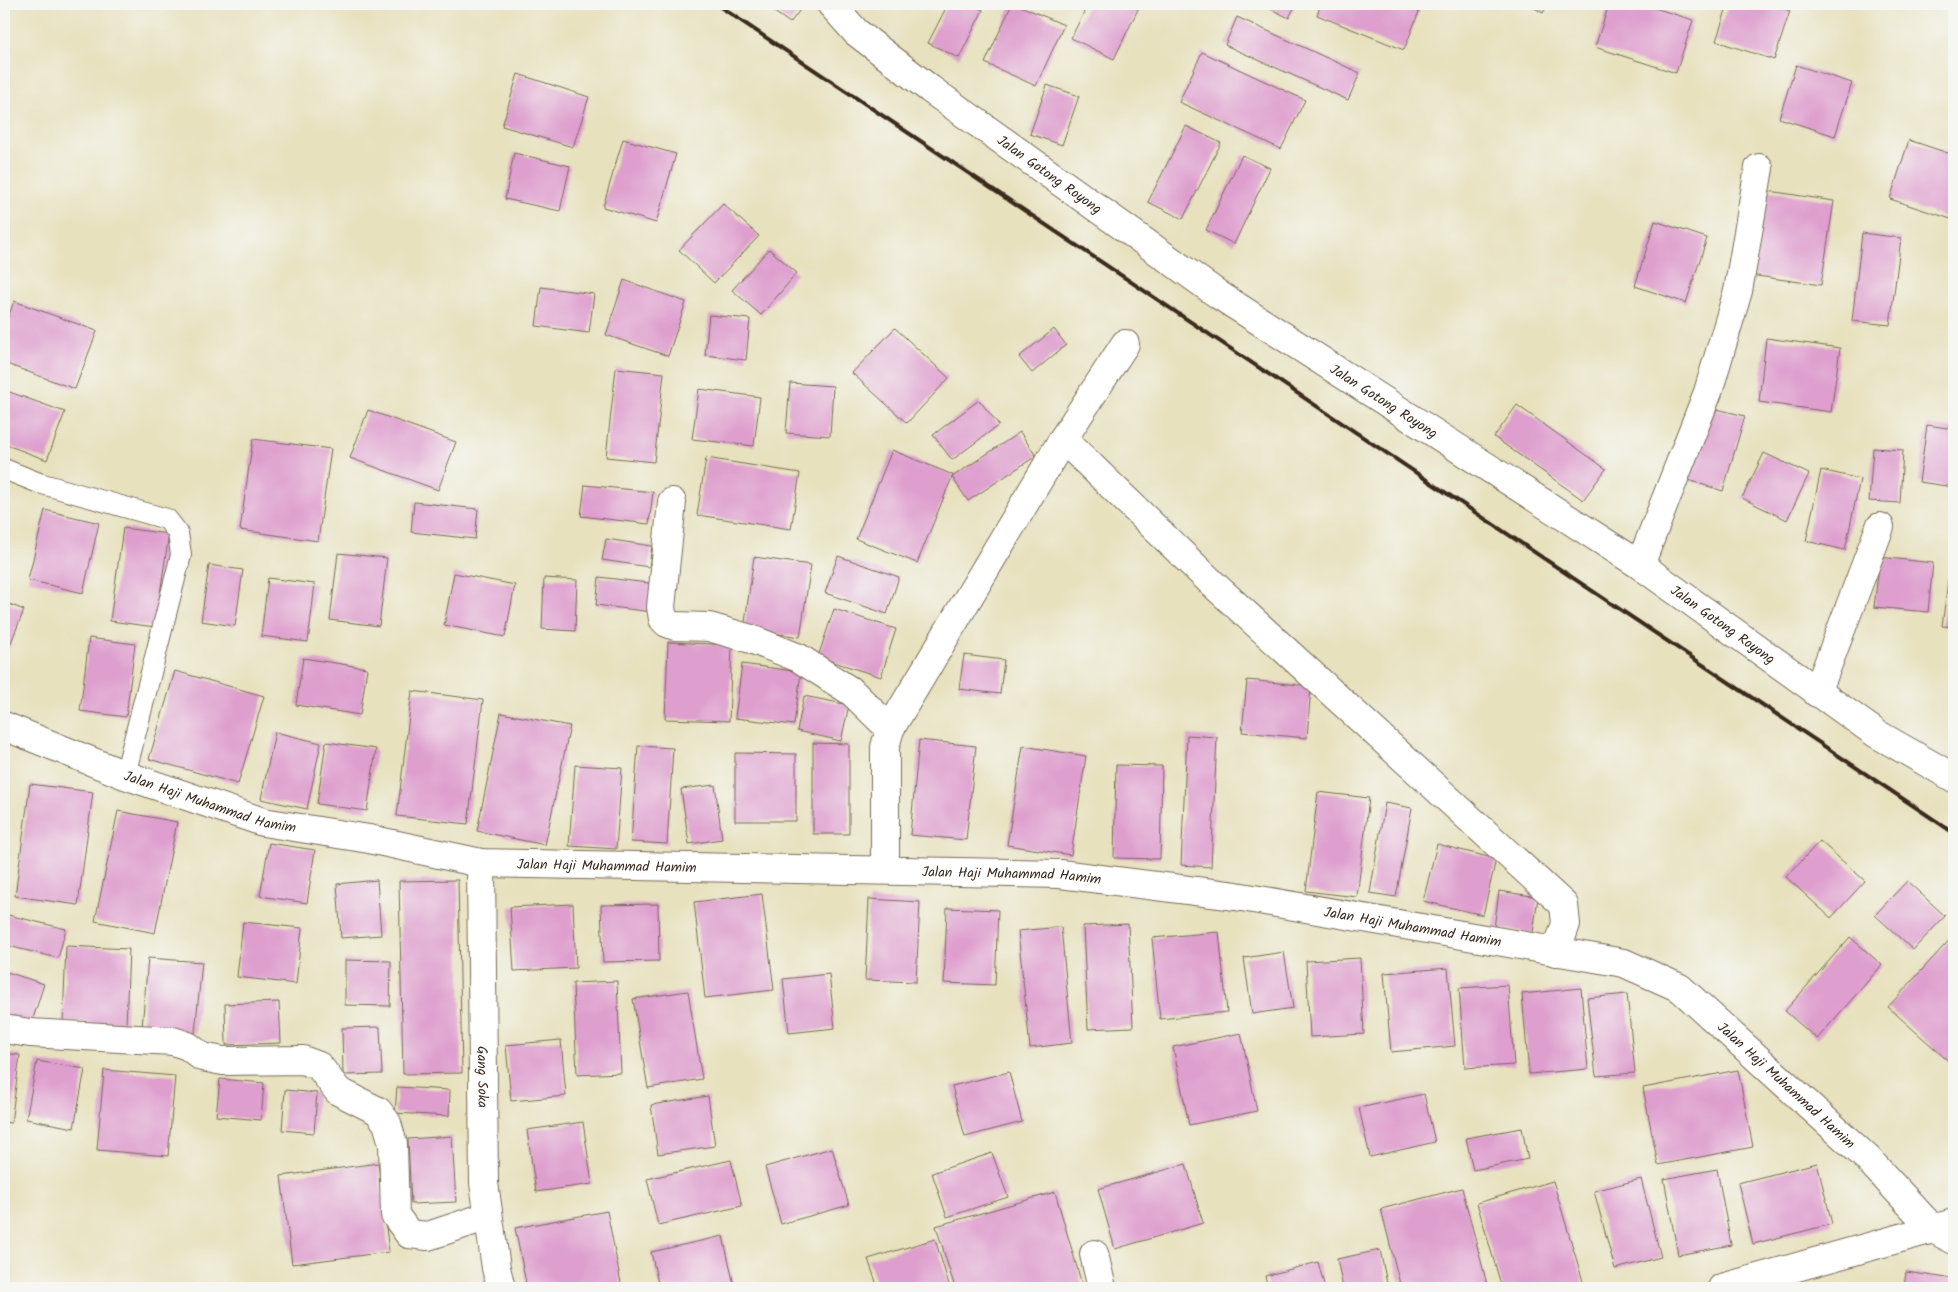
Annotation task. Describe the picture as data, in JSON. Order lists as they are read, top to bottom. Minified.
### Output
{"streets":{"street":["Jalan Gotong Royong","Jalan Haji Muhammad Hamim","Gang Soka"]},"crossings":[["Jalan Haji Muhammad Hamim","Gang Soka"]]}
